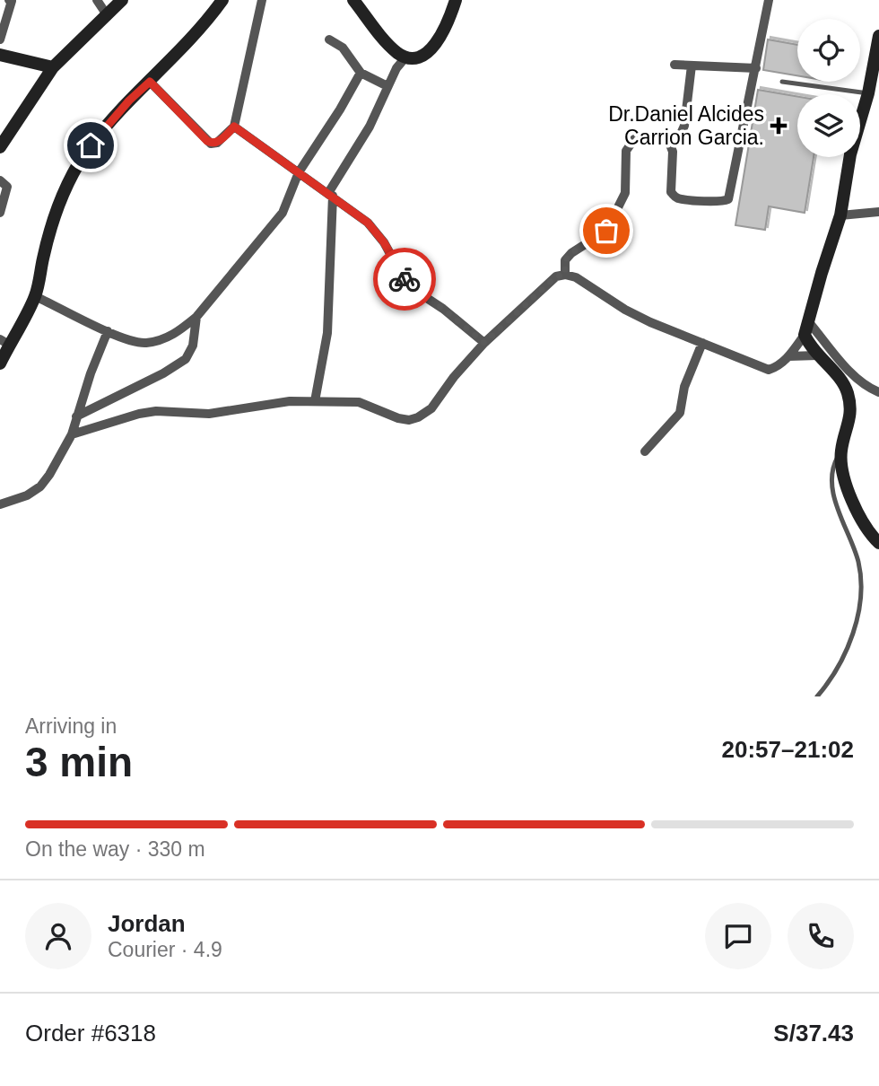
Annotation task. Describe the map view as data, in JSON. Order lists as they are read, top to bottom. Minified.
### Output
{"places":{"health":["Dr.Daniel Alcides Carrion Garcia."]},"page":{"heading":["3 min","Arriving in","20:57–21:02"],"panel":["Jordan","Courier · 4.9","Order #6318","S/37.43"],"bar":"On the way · 330 m"}}
